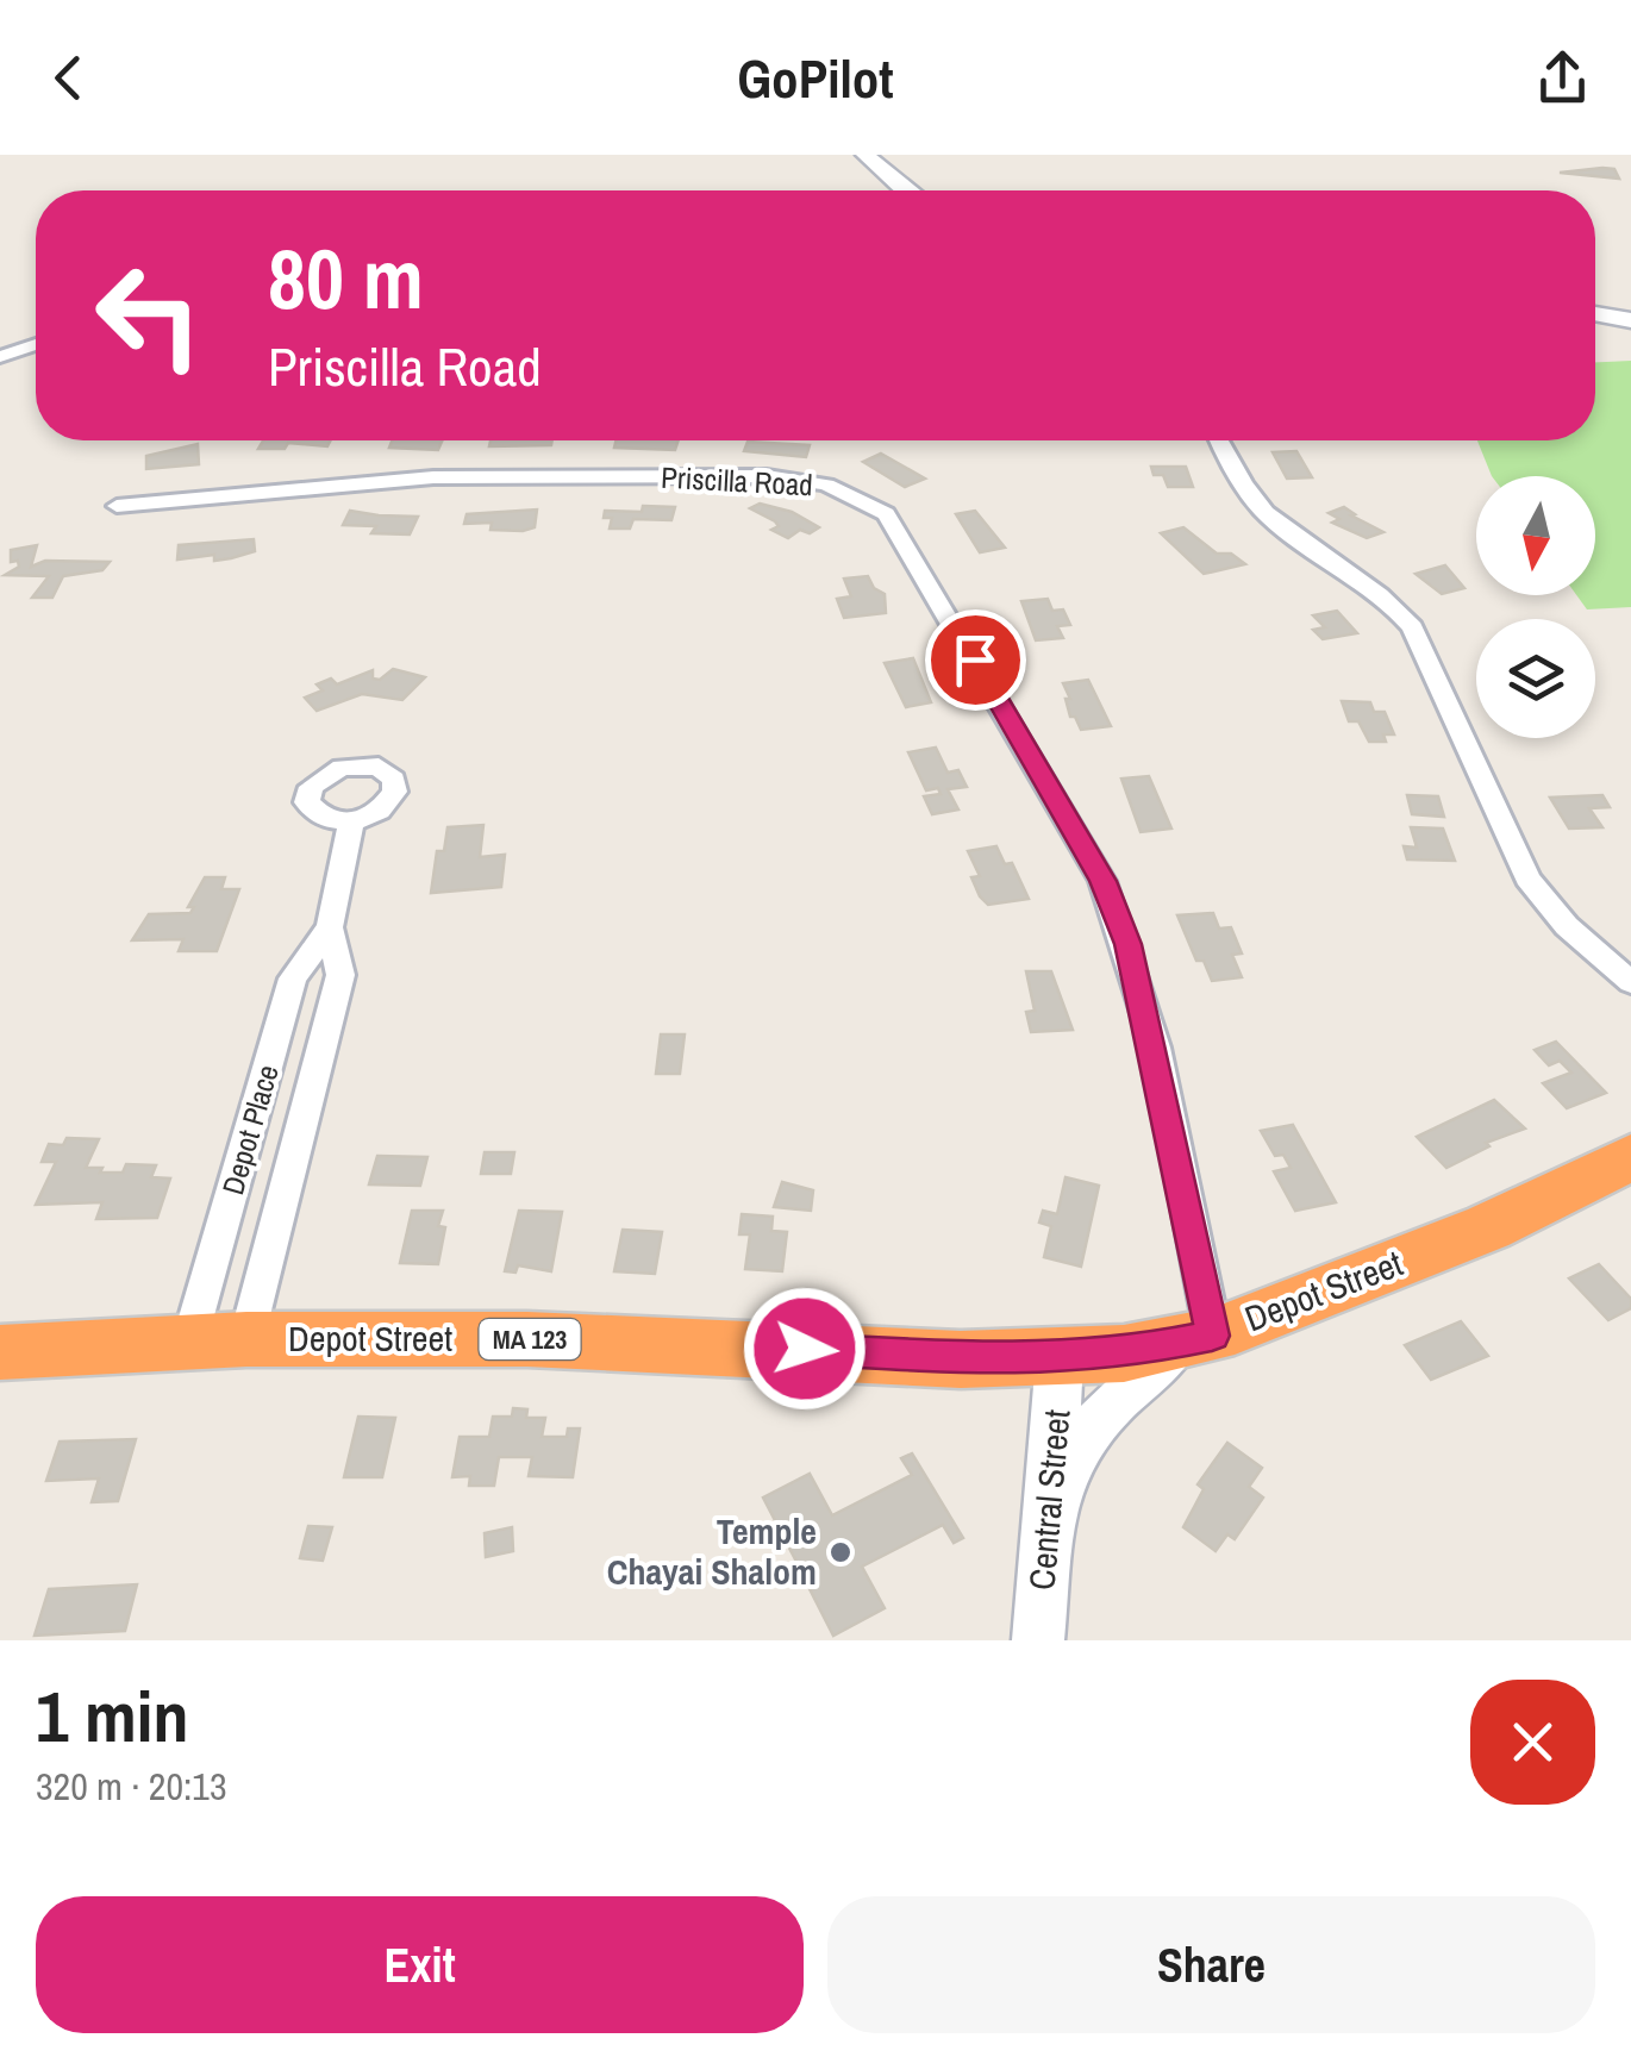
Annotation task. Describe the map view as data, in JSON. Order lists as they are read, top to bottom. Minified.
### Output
{"streets":{"highway":["Depot Street","MA 123"],"main road":["Central Street"],"street":["Priscilla Road","Depot Place"]},"crossings":[["Priscilla Road","Depot Street"],["Depot Place","Depot Street"],["Depot Street","Central Street"]],"places":["Temple Chayai Shalom"],"north":"bottom","page":{"header":"GoPilot","turn":["80 m","Priscilla Road"],"heading":["1 min","320 m · 20:13"],"buttons":["Exit","Share"]}}
